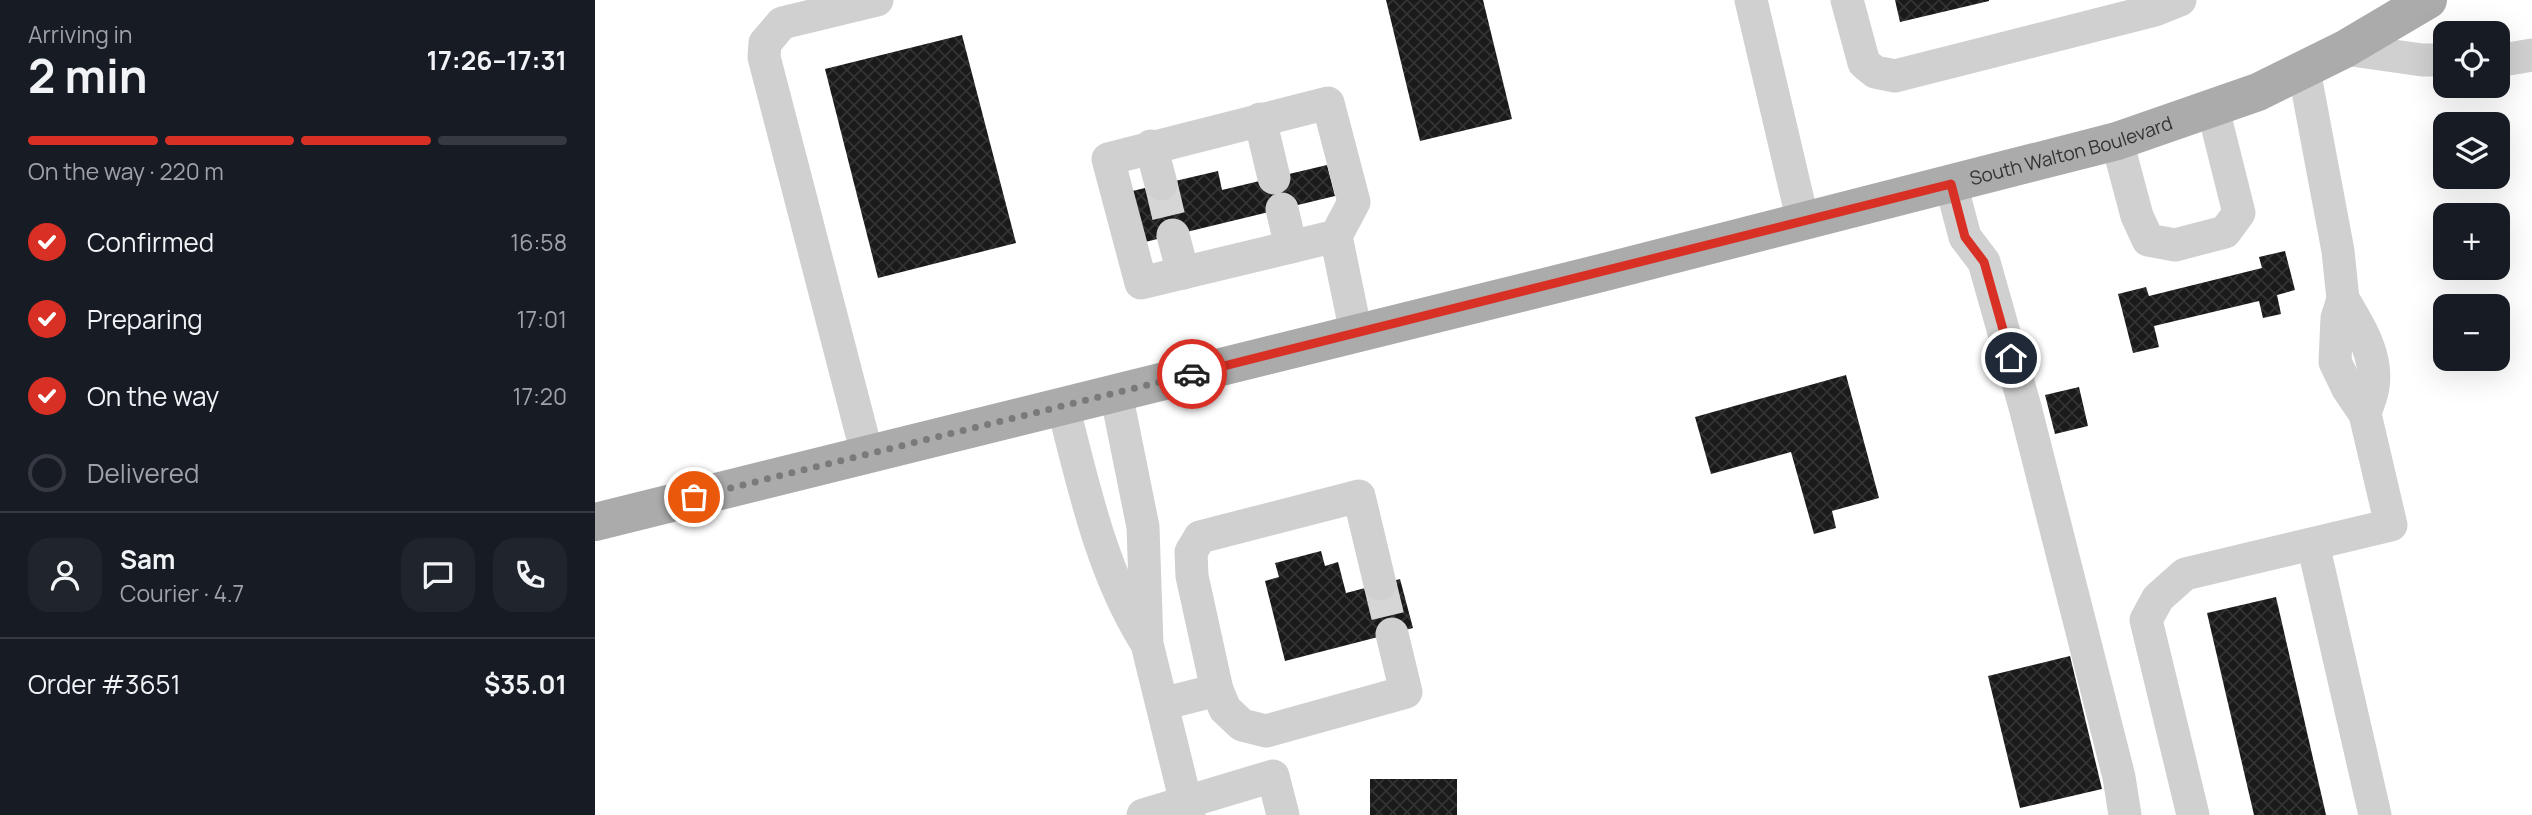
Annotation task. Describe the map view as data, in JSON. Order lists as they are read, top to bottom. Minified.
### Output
{"streets":{"main road":["South Walton Boulevard"]},"page":{"heading":["2 min","Arriving in","17:26–17:31"],"panel":["Sam","Courier · 4.7","Order #3651","$35.01"],"map_buttons":["+","−"],"bar":"On the way · 220 m","list":[["Confirmed","16:58"],["Preparing","17:01"],["On the way","17:20"],"Delivered"]}}
